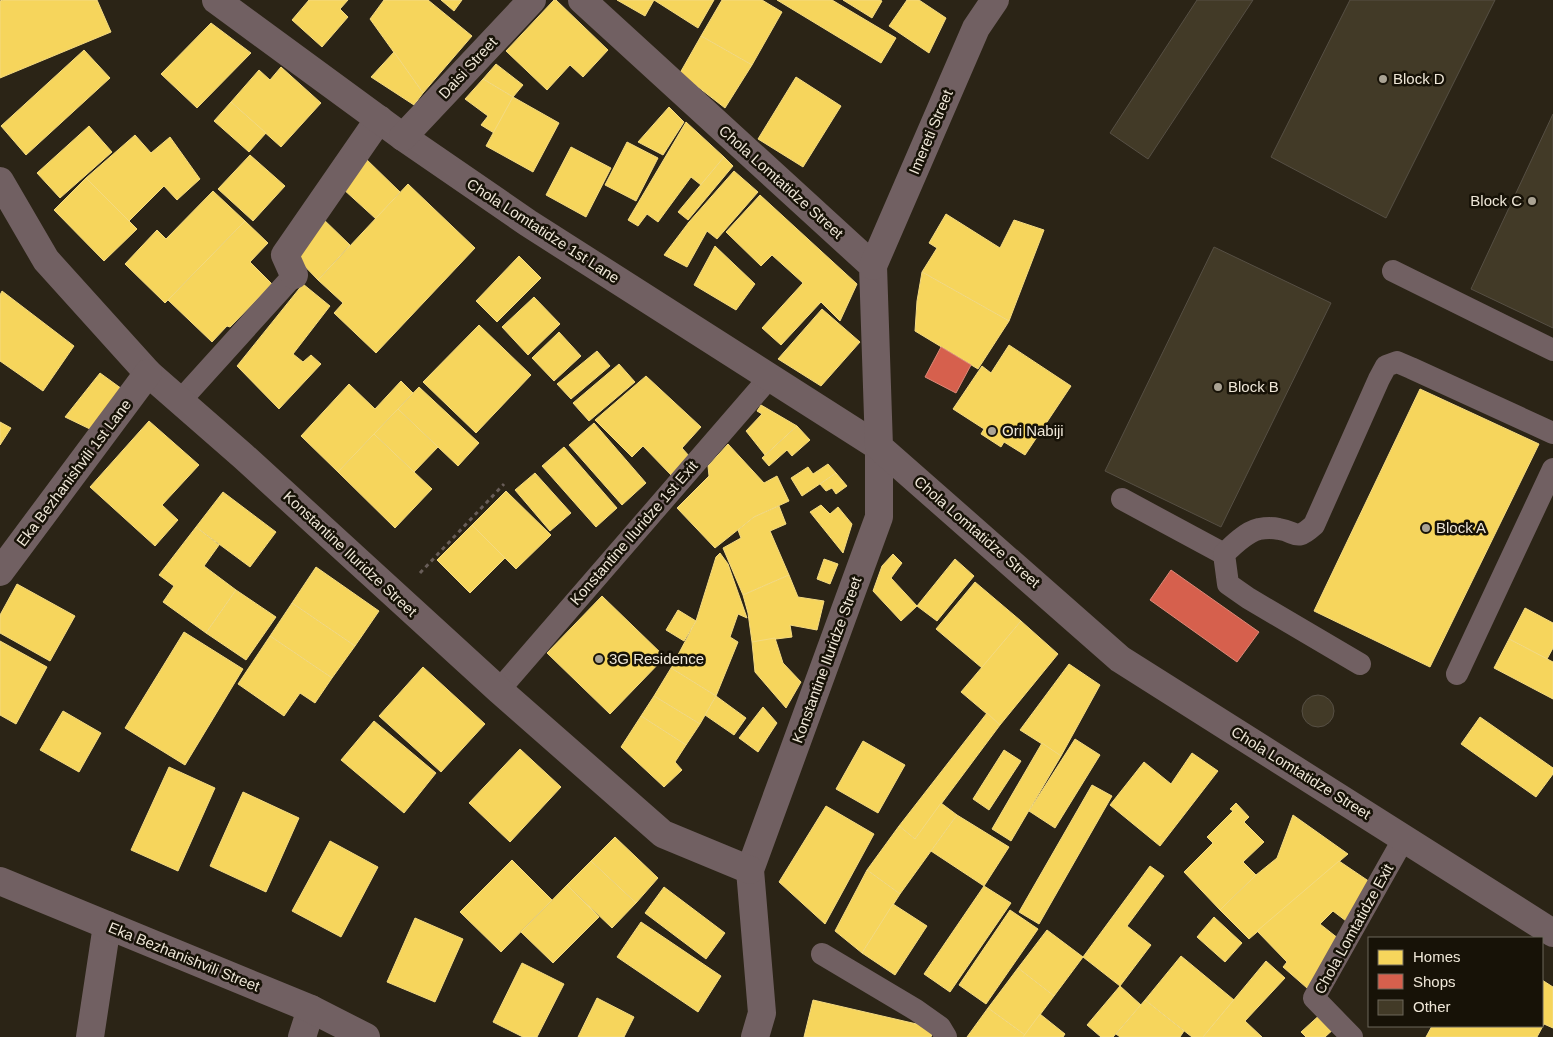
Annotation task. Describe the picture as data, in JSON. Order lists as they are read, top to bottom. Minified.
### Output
{"streets":{"street":["Daisi Street","Imereti Street","Chola Lomtatidze Street","Chola Lomtatidze 1st Lane","Eka Bezhanishvili 1st Lane","Konstantine Iluridze Street","Eka Bezhanishvili Street"],"lane":["Konstantine Iluridze 1st Exit","Chola Lomtatidze Exit"]},"crossings":[["Daisi Street","Chola Lomtatidze 1st Lane"],["Imereti Street","Chola Lomtatidze Street"],["Chola Lomtatidze Street","Chola Lomtatidze 1st Lane"],["Chola Lomtatidze Street","Konstantine Iluridze Street"],["Chola Lomtatidze Street","Chola Lomtatidze Exit"],["Chola Lomtatidze 1st Lane","Konstantine Iluridze 1st Exit"],["Chola Lomtatidze 1st Lane","Konstantine Iluridze Street"],["Eka Bezhanishvili 1st Lane","Konstantine Iluridze Street"],["Konstantine Iluridze 1st Exit","Konstantine Iluridze Street"]],"places":["Block D","Block C","Block B","Ori Nabiji","Block A","3G Residence"],"legend":["Homes","Shops","Other"]}
